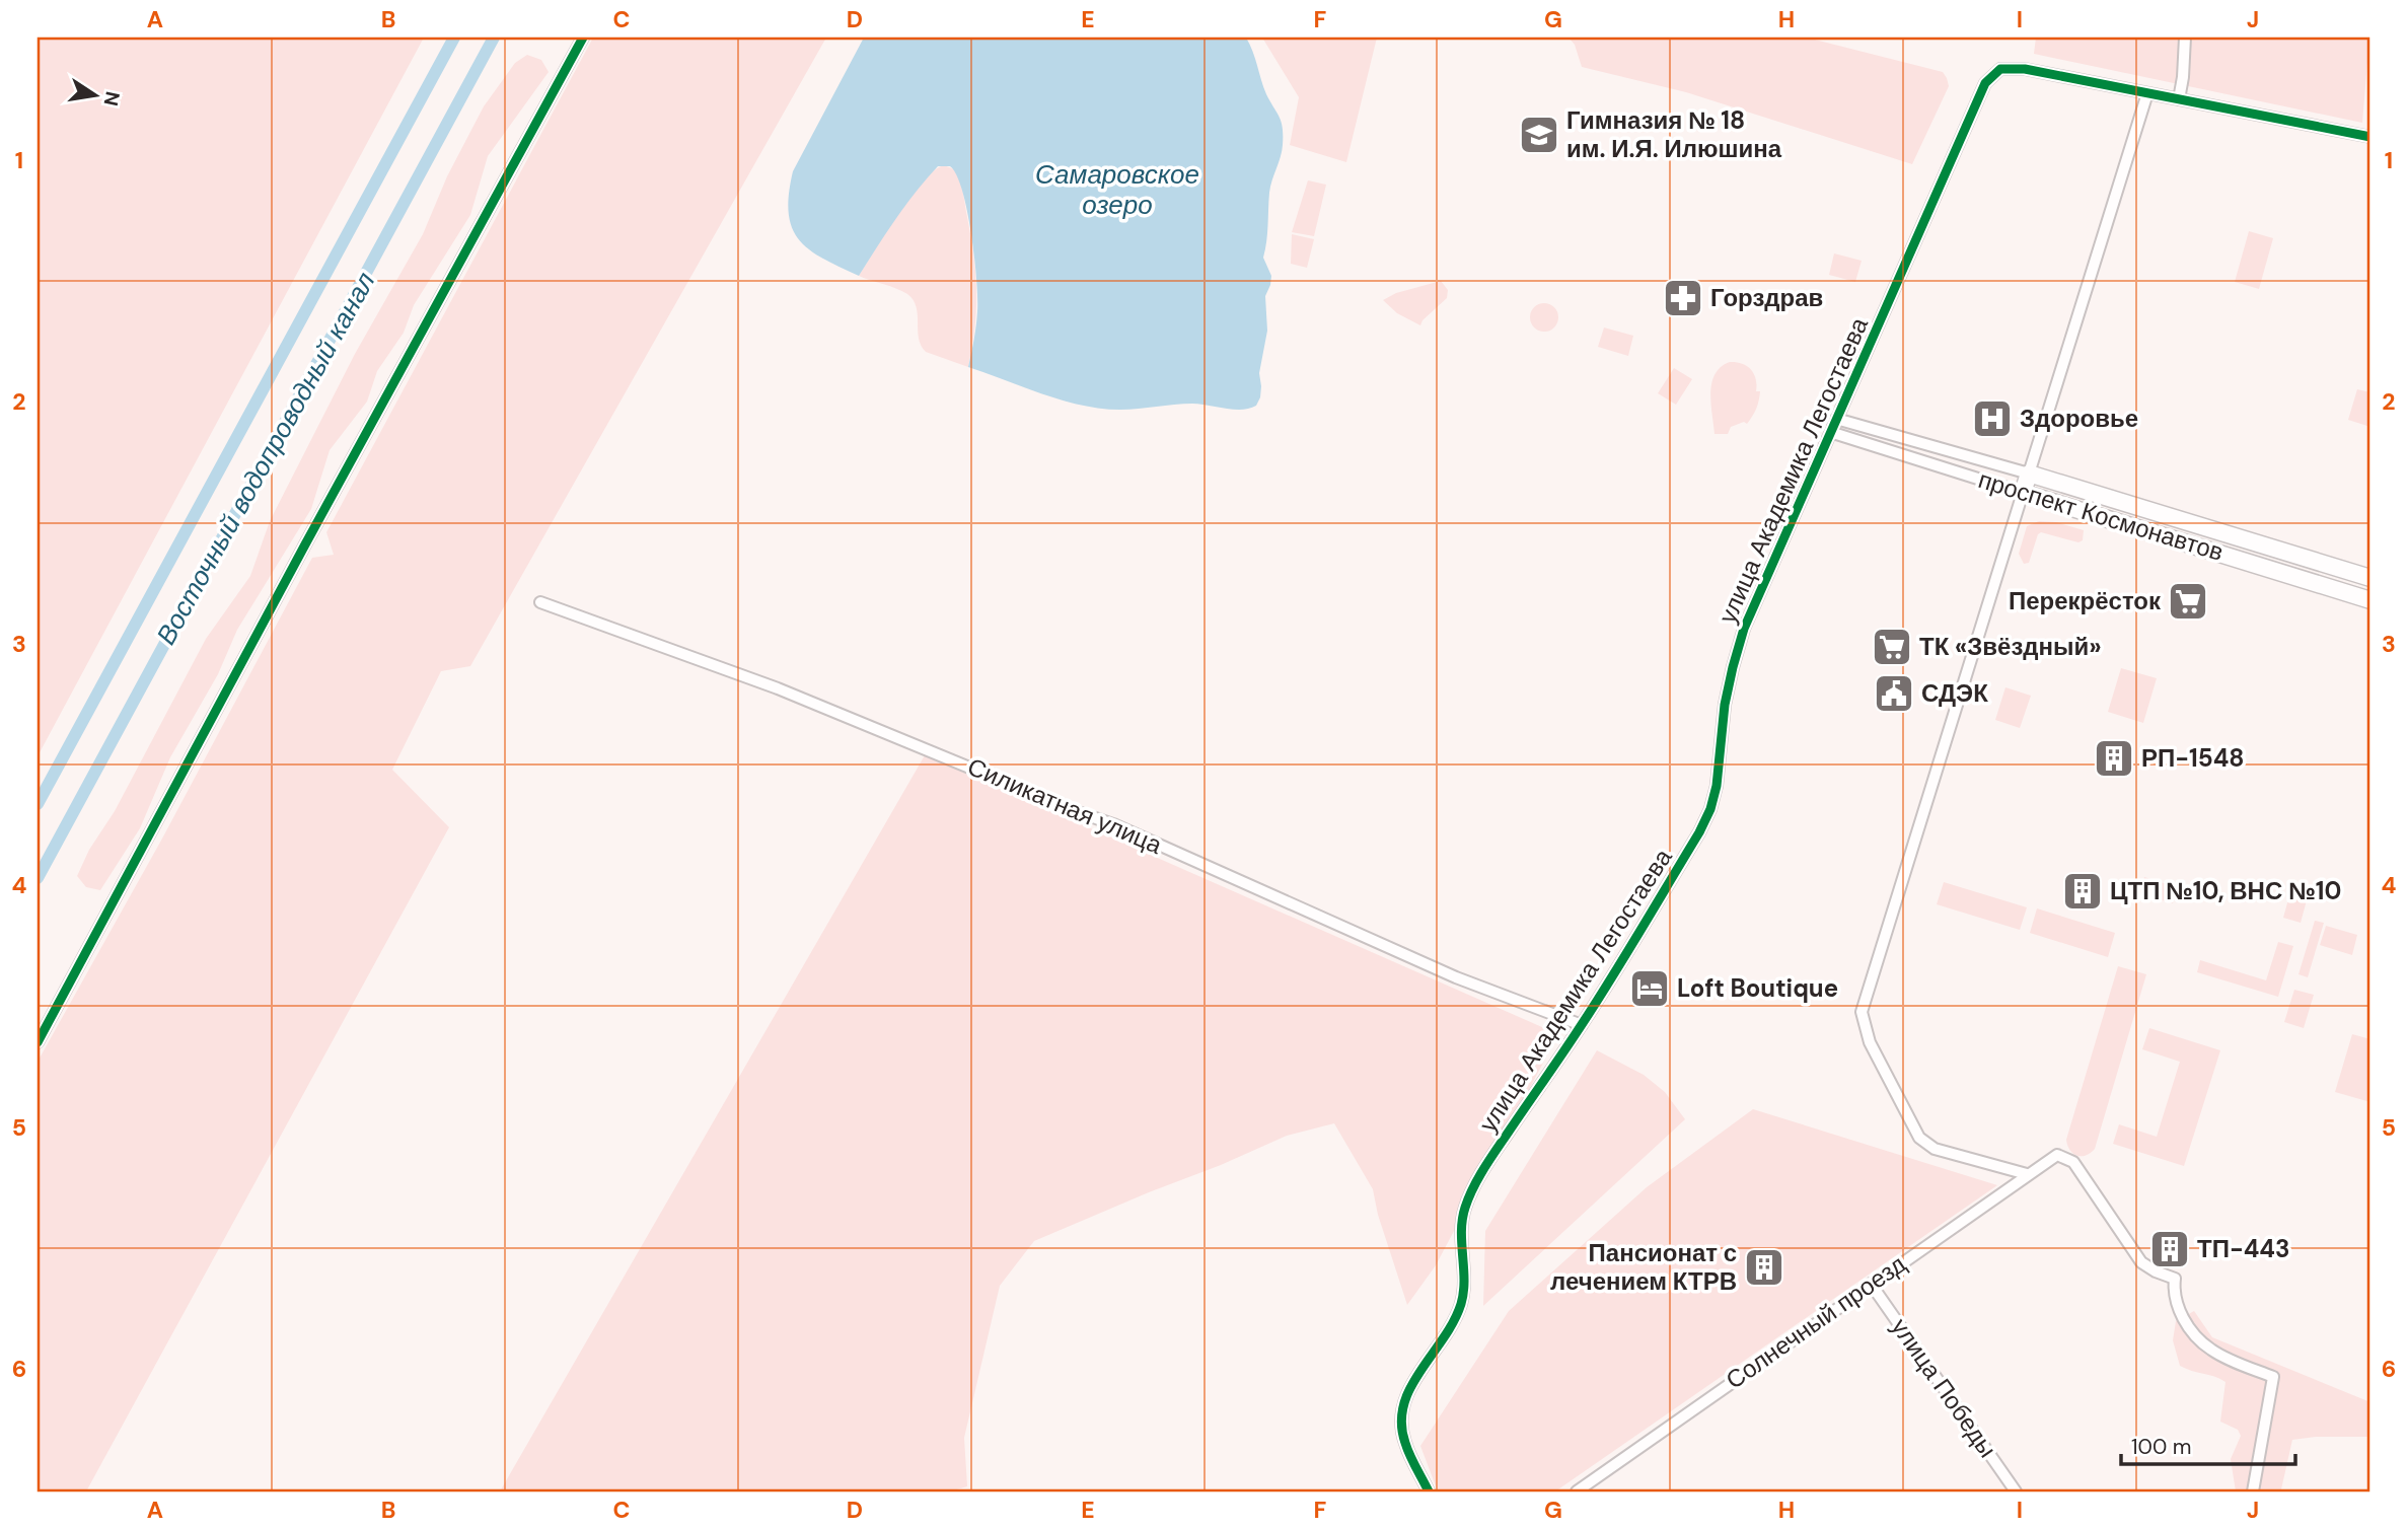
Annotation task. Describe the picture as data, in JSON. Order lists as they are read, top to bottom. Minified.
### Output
{"streets":{"street":["улица Академика Легостаева","проспект Космонавтов","Силикатная улица","Солнечный проезд","улица Победы"]},"crossings":[["улица Академика Легостаева","проспект Космонавтов"],["улица Академика Легостаева","Силикатная улица"],["Солнечный проезд","улица Победы"]],"water":["Самаровское озеро","Восточный водопроводный канал"],"places":{"school or university":["Гимназия № 18 им. И.Я. Илюшина"],"pharmacy":["Горздрав"],"hospital":["Здоровье"],"supermarket":["Перекрёсток","ТК «Звёздный»"],"public building":["СДЭК"],"building":["РП-1548","ЦТП №10, ВНС №10","ТП-443","Пансионат с лечением КТРВ"],"hotel":["Loft Boutique"]},"scale_bar":"100 m","north":"right","grid":{"columns":["A","B","C","D","E","F","G","H","I","J"],"rows":["1","2","3","4","5","6"]}}
